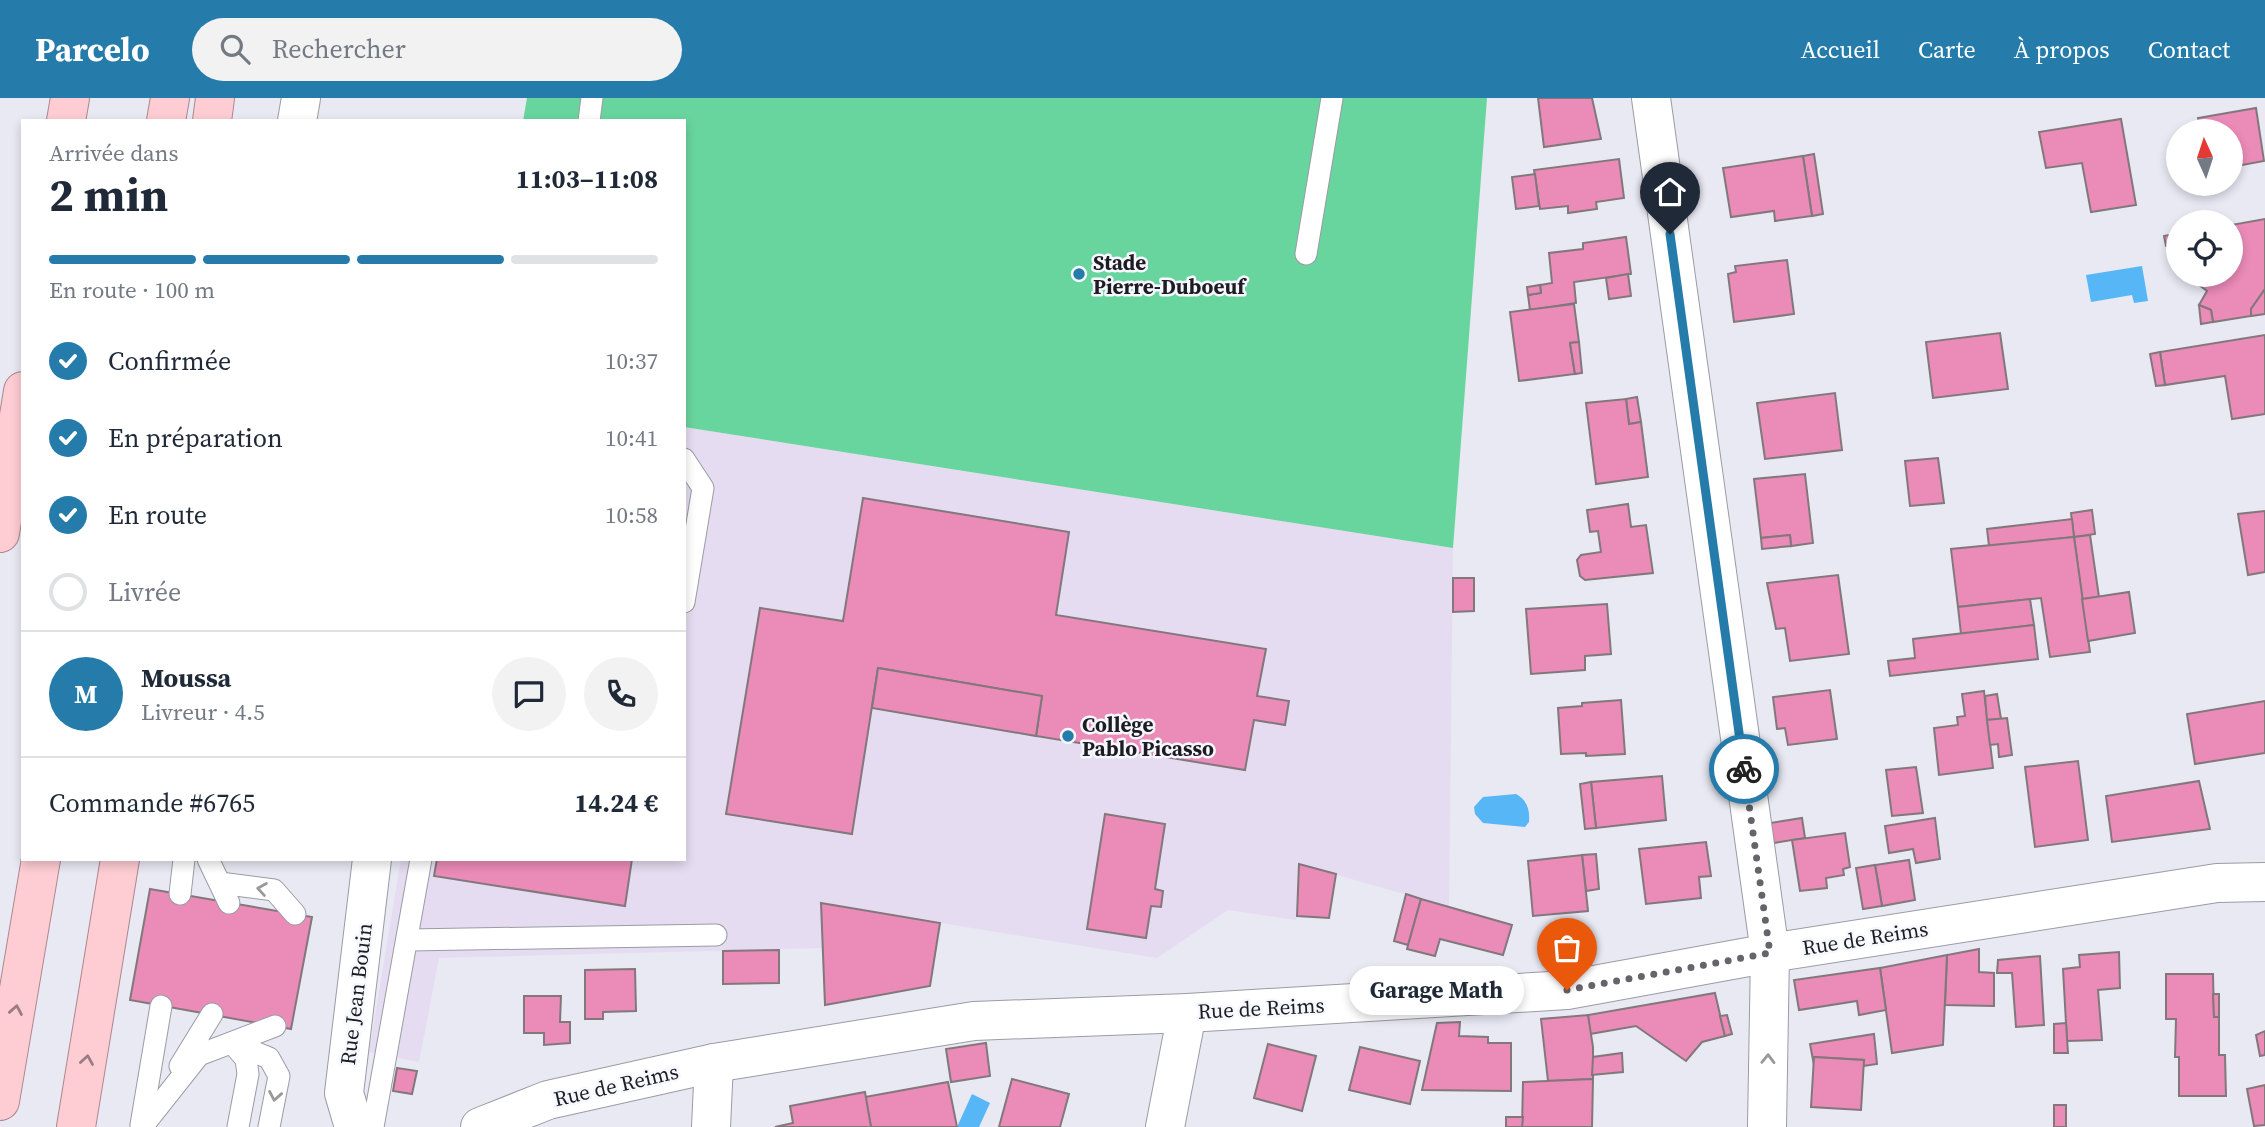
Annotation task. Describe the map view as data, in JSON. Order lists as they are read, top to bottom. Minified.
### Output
{"streets":{"street":["Rue de Reims","Rue Jean Bouin"]},"places":["Stade Pierre-Duboeuf","Collège Pablo Picasso","Garage Math"],"north":"top","page":{"header":"Parcelo","search":"Rechercher","nav":["Accueil","Carte","À propos","Contact"],"heading":["2 min","Arrivée dans","11:03–11:08"],"panel":["Moussa","Livreur · 4.5","Commande #6765","14.24 €"],"bar":"En route · 100 m","list":[["Confirmée","10:37"],["En préparation","10:41"],["En route","10:58"],"Livrée"],"round":"M","bubble":"Garage Math"}}
